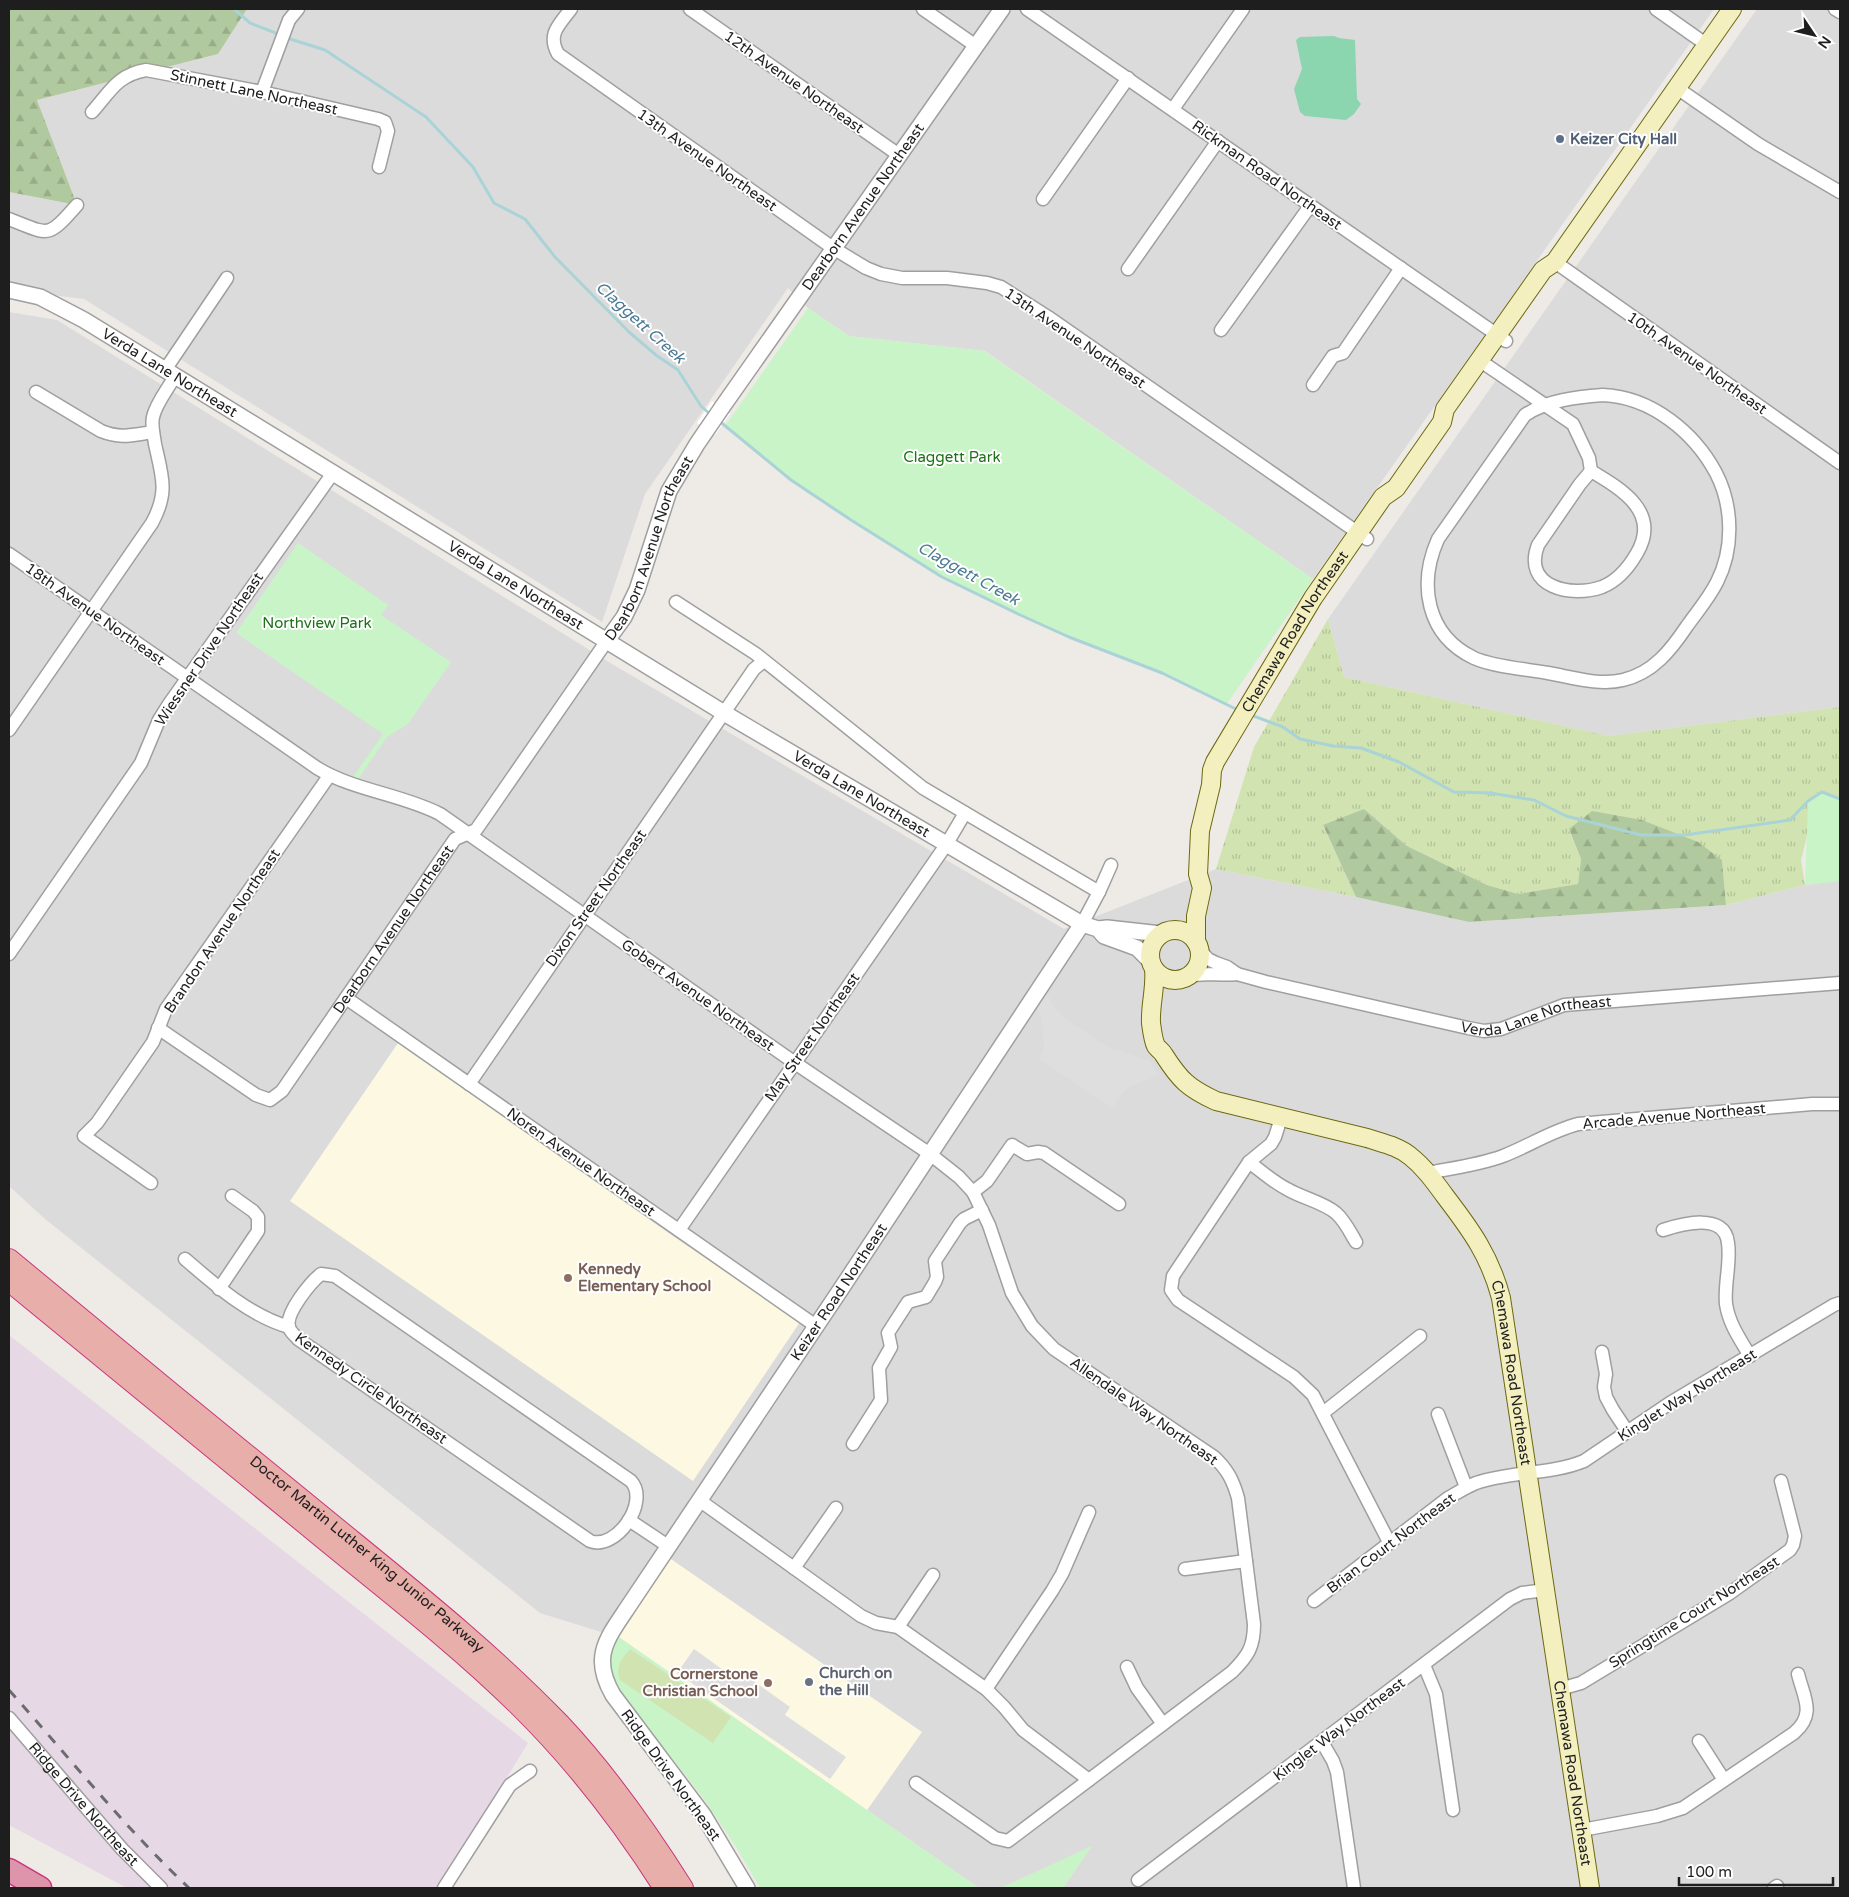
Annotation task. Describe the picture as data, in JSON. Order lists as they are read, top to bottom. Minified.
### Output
{"streets":{"highway":["Doctor Martin Luther King Junior Parkway"],"main road":["Chemawa Road Northeast"],"street":["12th Avenue Northeast","Stinnett Lane Northeast","13th Avenue Northeast","Rickman Road Northeast","Dearborn Avenue Northeast","10th Avenue Northeast","Verda Lane Northeast","18th Avenue Northeast","Wiessner Drive Northeast","Dixon Street Northeast","Brandon Avenue Northeast","Gobert Avenue Northeast","May Street Northeast","Arcade Avenue Northeast","Noren Avenue Northeast","Keizer Road Northeast","Kennedy Circle Northeast","Kinglet Way Northeast","Allendale Way Northeast","Brian Court Northeast","Springtime Court Northeast","Ridge Drive Northeast"]},"crossings":[["12th Avenue Northeast","Dearborn Avenue Northeast"],["13th Avenue Northeast","Dearborn Avenue Northeast"],["13th Avenue Northeast","Chemawa Road Northeast"],["Rickman Road Northeast","Chemawa Road Northeast"],["Dearborn Avenue Northeast","Verda Lane Northeast"],["Dearborn Avenue Northeast","18th Avenue Northeast"],["Dearborn Avenue Northeast","Brandon Avenue Northeast"],["Dearborn Avenue Northeast","Gobert Avenue Northeast"],["Dearborn Avenue Northeast","Noren Avenue Northeast"],["10th Avenue Northeast","Chemawa Road Northeast"],["Verda Lane Northeast","Chemawa Road Northeast"],["Verda Lane Northeast","Wiessner Drive Northeast"],["Verda Lane Northeast","Dixon Street Northeast"],["Verda Lane Northeast","May Street Northeast"],["Verda Lane Northeast","Keizer Road Northeast"],["18th Avenue Northeast","Wiessner Drive Northeast"],["18th Avenue Northeast","Brandon Avenue Northeast"],["18th Avenue Northeast","Gobert Avenue Northeast"],["Chemawa Road Northeast","Arcade Avenue Northeast"],["Chemawa Road Northeast","Kinglet Way Northeast"],["Chemawa Road Northeast","Brian Court Northeast"],["Chemawa Road Northeast","Springtime Court Northeast"],["Dixon Street Northeast","Gobert Avenue Northeast"],["Dixon Street Northeast","Noren Avenue Northeast"],["Gobert Avenue Northeast","May Street Northeast"],["Gobert Avenue Northeast","Keizer Road Northeast"],["Gobert Avenue Northeast","Allendale Way Northeast"],["May Street Northeast","Noren Avenue Northeast"],["Noren Avenue Northeast","Keizer Road Northeast"],["Keizer Road Northeast","Allendale Way Northeast"],["Keizer Road Northeast","Ridge Drive Northeast"],["Kinglet Way Northeast","Brian Court Northeast"]],"water":["Claggett Creek"],"parks":["Claggett Park","Northview Park"],"places":["Keizer City Hall","Kennedy Elementary School","Church on the Hill","Cornerstone Christian School"],"scale_bar":"100 m","north":"bottom right"}
